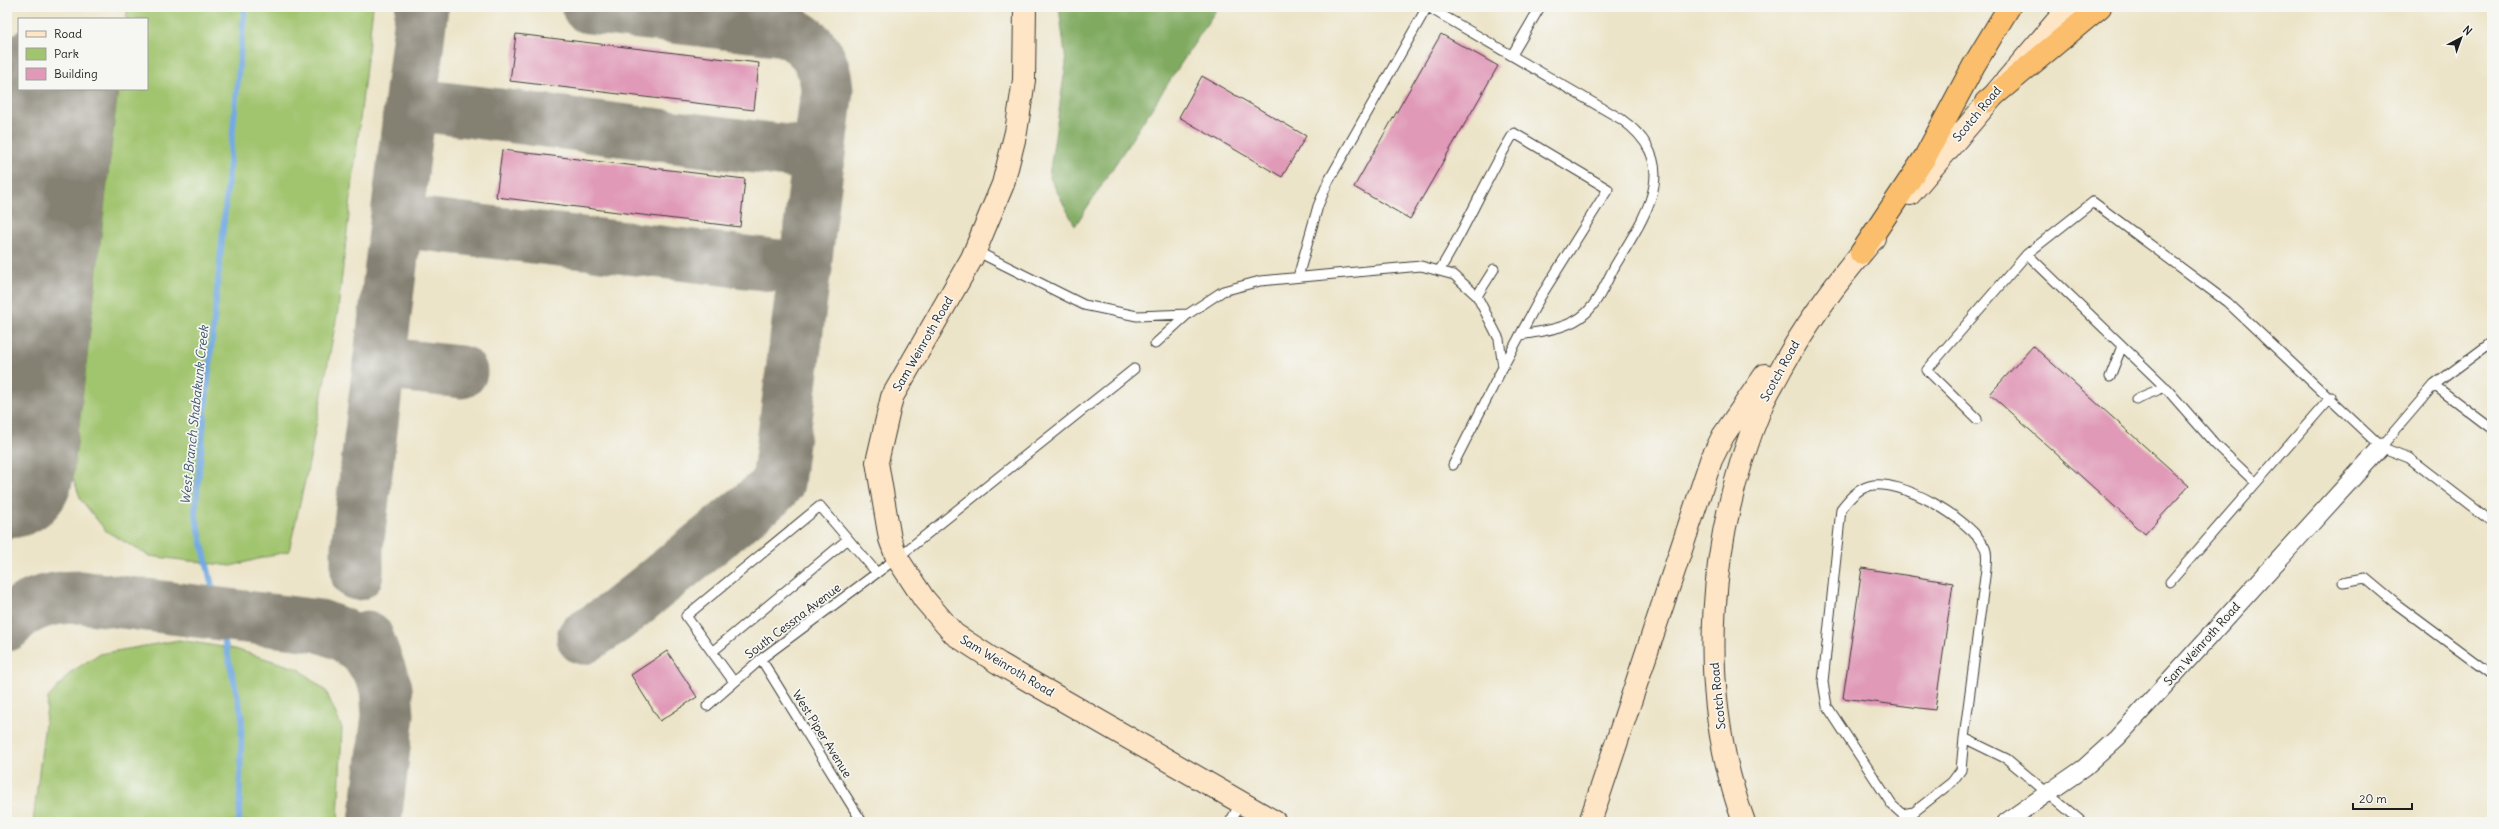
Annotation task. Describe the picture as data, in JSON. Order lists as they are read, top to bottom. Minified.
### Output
{"streets":{"main road":["Scotch Road","Sam Weinroth Road"],"lane":["South Cessna Avenue","West Piper Avenue"]},"crossings":[["Sam Weinroth Road","South Cessna Avenue"],["South Cessna Avenue","West Piper Avenue"]],"water":["West Branch Shabakunk Creek"],"legend":["Road","Park","Building"],"scale_bar":"20 m","north":"top right"}
